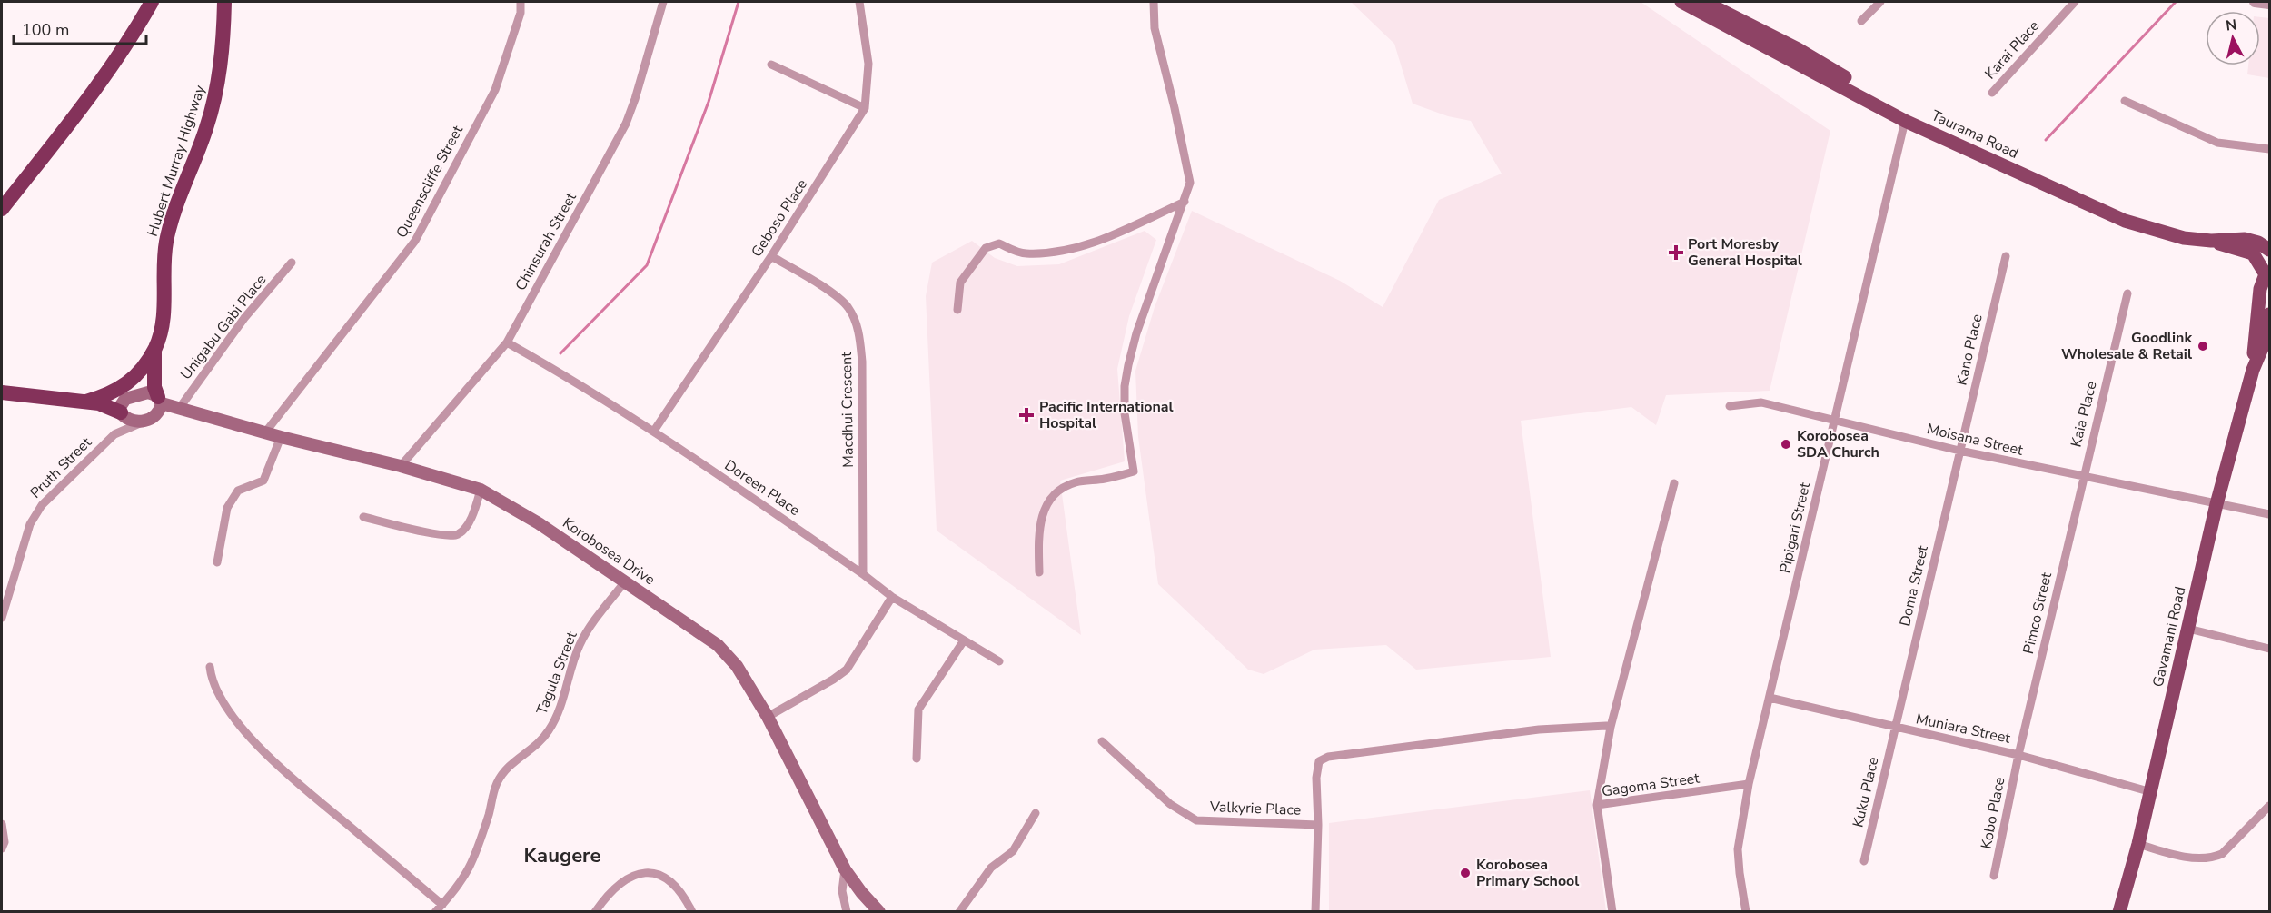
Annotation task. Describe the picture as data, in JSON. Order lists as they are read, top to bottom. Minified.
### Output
{"streets":{"highway":["Hubert Murray Highway"],"main road":["Taurama Road","Korobosea Drive","Gavamani Road"],"street":["Karai Place","Queenscliffe Street","Geboso Place","Chinsurah Street","Unigabu Gabi Place","Kano Place","Macdhui Crescent","Kaia Place","Moisana Street","Pruth Street","Doreen Place","Pipigari Street","Doma Street","Pimco Street","Tagula Street","Muniara Street","Gagoma Street","Kuku Place","Valkyrie Place","Kobo Place"]},"crossings":[["Taurama Road","Pipigari Street"],["Taurama Road","Gavamani Road"],["Queenscliffe Street","Korobosea Drive"],["Geboso Place","Macdhui Crescent"],["Geboso Place","Doreen Place"],["Chinsurah Street","Doreen Place"],["Chinsurah Street","Korobosea Drive"],["Unigabu Gabi Place","Korobosea Drive"],["Kano Place","Moisana Street"],["Kano Place","Doma Street"],["Macdhui Crescent","Doreen Place"],["Kaia Place","Moisana Street"],["Kaia Place","Pimco Street"],["Moisana Street","Pipigari Street"],["Moisana Street","Doma Street"],["Moisana Street","Pimco Street"],["Moisana Street","Gavamani Road"],["Pipigari Street","Muniara Street"],["Pipigari Street","Gagoma Street"],["Korobosea Drive","Tagula Street"],["Doma Street","Muniara Street"],["Doma Street","Kuku Place"],["Pimco Street","Muniara Street"],["Pimco Street","Kobo Place"],["Gavamani Road","Muniara Street"],["Muniara Street","Kuku Place"],["Muniara Street","Kobo Place"]],"districts":["Kaugere"],"places":{"health":["Port Moresby General Hospital","Pacific International Hospital"],"other":["Goodlink Wholesale & Retail","Korobosea SDA Church","Korobosea Primary School"]},"scale_bar":"100 m","north":"top"}
